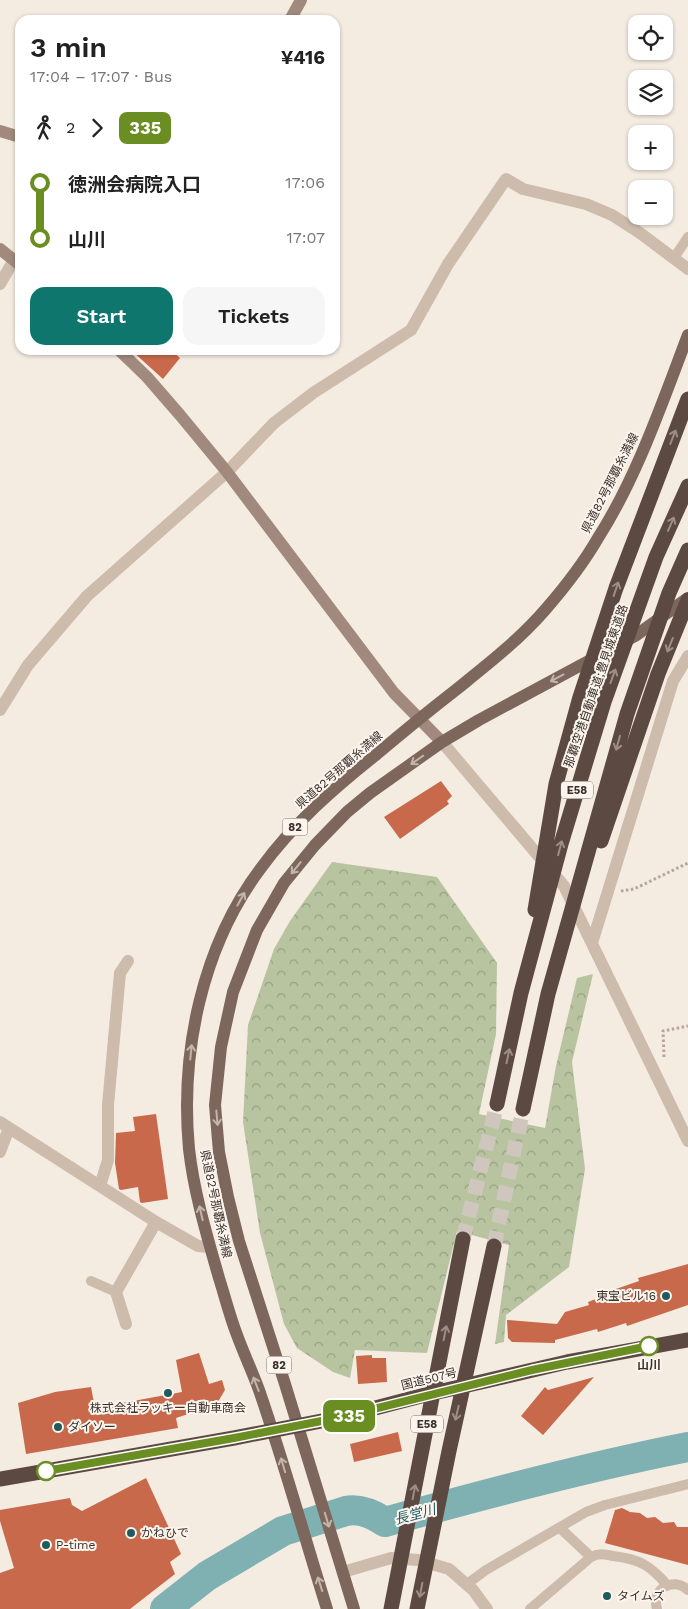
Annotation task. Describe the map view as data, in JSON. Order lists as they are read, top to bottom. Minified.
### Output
{"streets":{"highway":["那覇空港自動車道;豊見城東道路","E58","国道507号"],"main road":["県道82号那覇糸満線","82"]},"crossings":[["県道82号那覇糸満線","国道507号"]],"water":["長堂川"],"places":["東宝ビル16","山川","株式会社ラッキー自動車商会","ダイソー","かねひで","P-time","タイムズ"],"lines":["bus line 335"],"page":{"on_map":"335","map_buttons":["+","−"],"heading":["3 min","17:04 – 17:07 · Bus","¥416"],"legs":["2","335"],"list":[{"name":"徳洲会病院入口","value":"17:06"},{"name":"山川","value":"17:07"}],"buttons":["Start","Tickets"]}}
